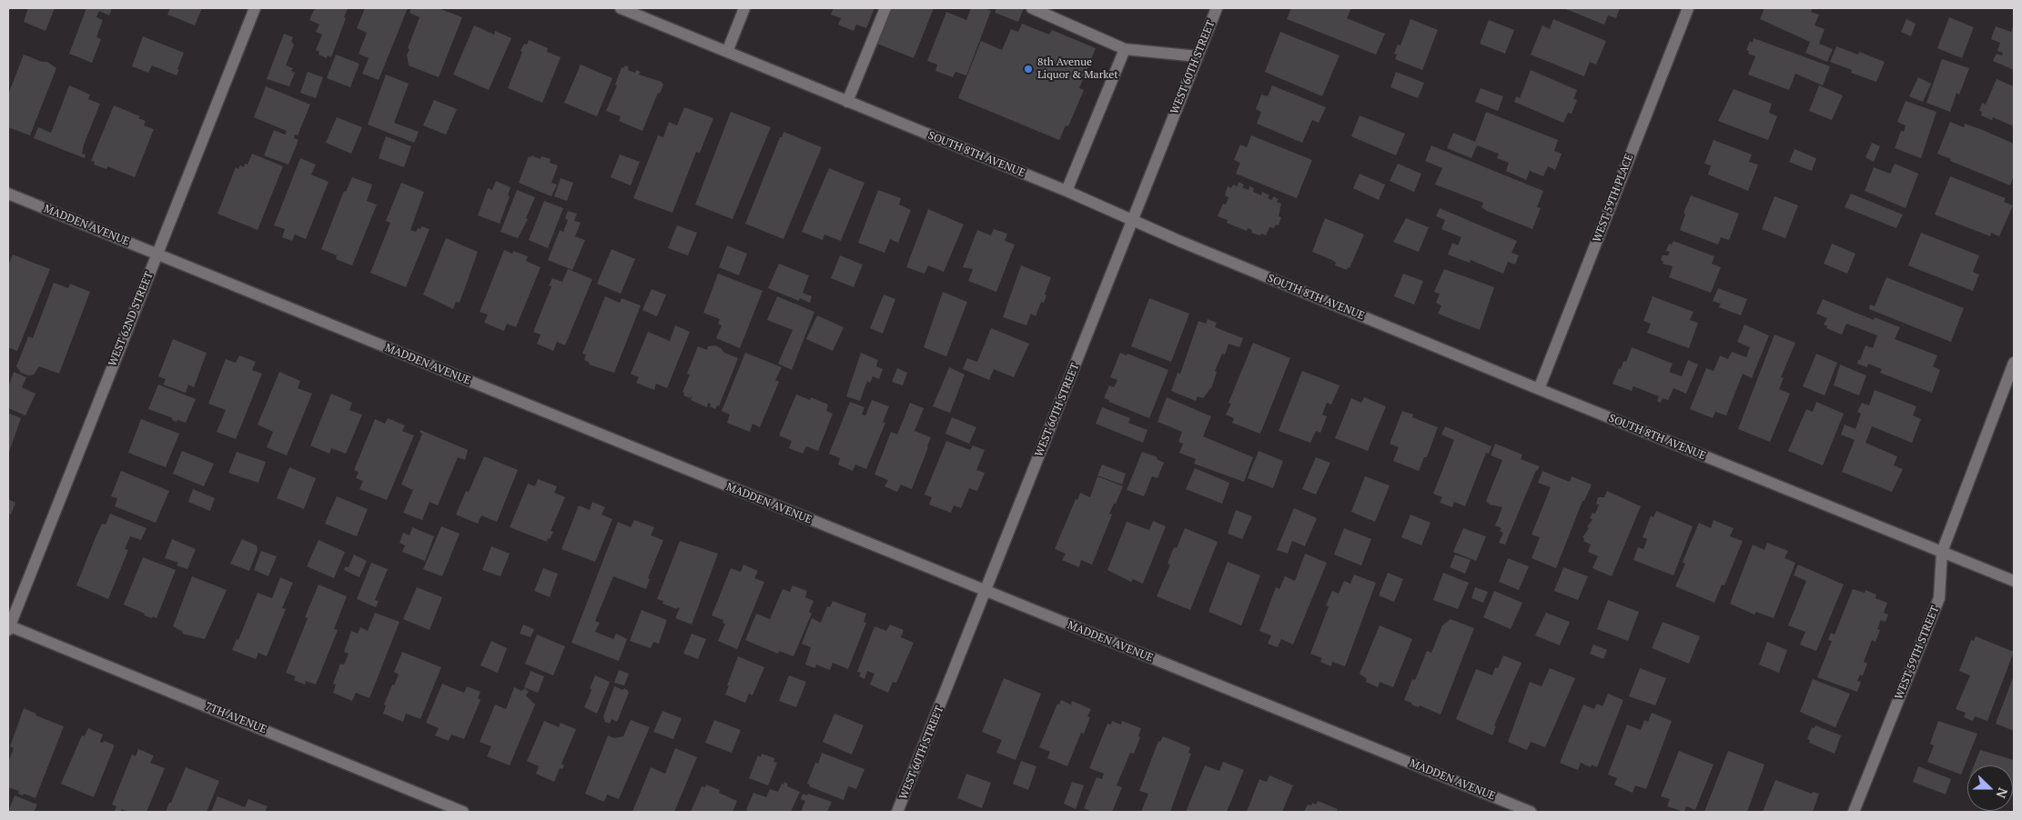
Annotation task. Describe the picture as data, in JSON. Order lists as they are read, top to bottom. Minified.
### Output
{"streets":{"street":["WEST 60TH STREET","SOUTH 8TH AVENUE","WEST 59TH PLACE","MADDEN AVENUE","WEST 62ND STREET","WEST 59TH STREET","7TH AVENUE"]},"crossings":[["WEST 60TH STREET","SOUTH 8TH AVENUE"],["WEST 60TH STREET","MADDEN AVENUE"],["SOUTH 8TH AVENUE","WEST 59TH PLACE"],["SOUTH 8TH AVENUE","WEST 59TH STREET"],["MADDEN AVENUE","WEST 62ND STREET"],["WEST 62ND STREET","7TH AVENUE"]],"places":["8th Avenue Liquor & Market"],"north":"right"}
